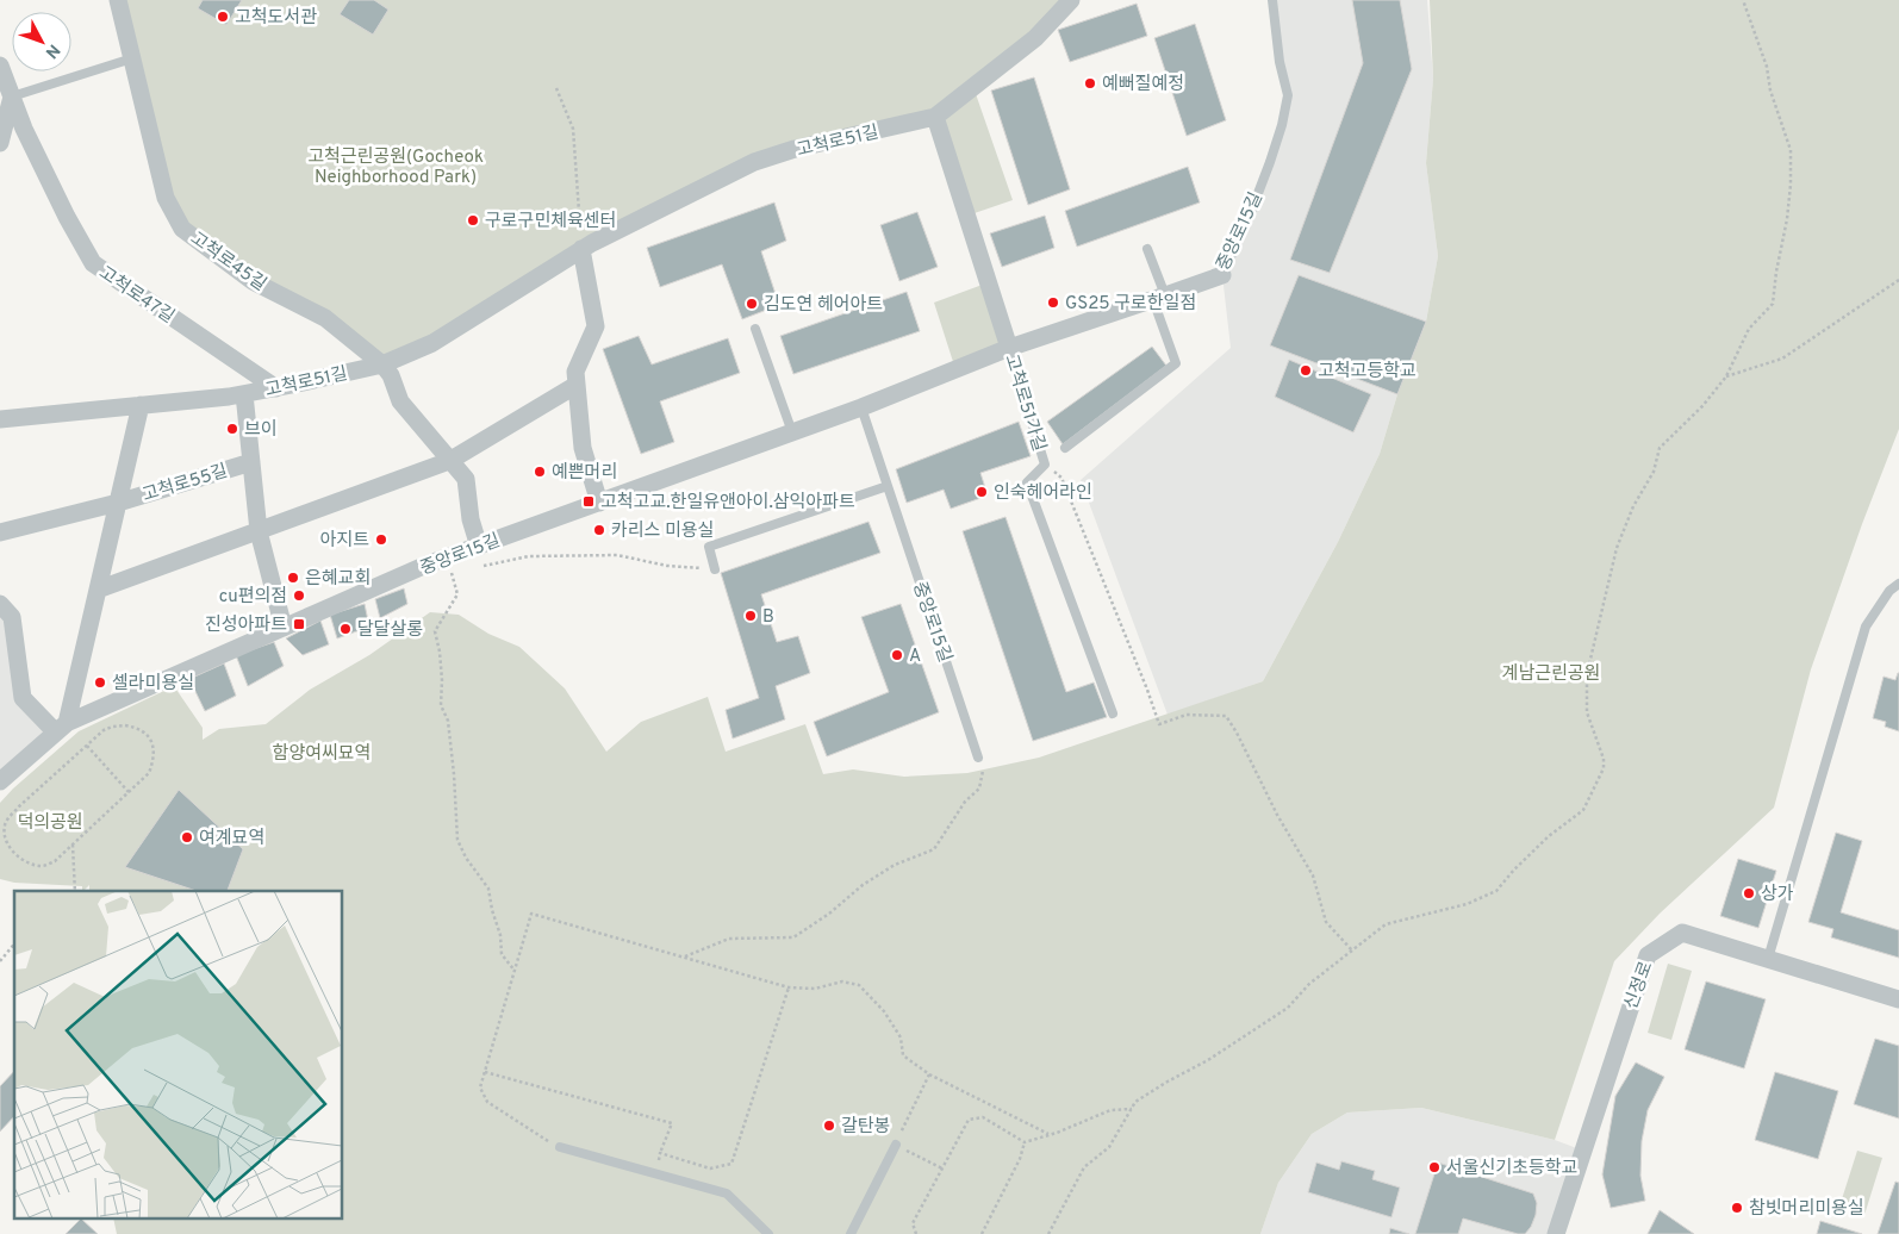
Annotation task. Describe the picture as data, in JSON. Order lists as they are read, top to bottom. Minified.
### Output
{"streets":{"street":["고척로51길","중앙로15길","고척로45길","고척로47길","고척로51가길","고척로55길","신정로"]},"crossings":[["고척로51길","고척로45길"],["고척로51길","고척로47길"],["고척로51길","고척로51가길"],["고척로51길","고척로55길"],["중앙로15길","고척로45길"],["중앙로15길","고척로51가길"]],"parks":["고척근린공원(Gocheok Neighborhood Park)","계남근린공원","함양여씨묘역","덕의공원"],"places":{"other":["고척도서관","예뻐질예정","구로구민체육센터","GS25 구로한일점","김도연 헤어아트","고척고등학교","브이","예쁜머리","인숙헤어라인","카리스 미용실","아지트","은혜교회","cu편의점","B","달달살롱","A","셀라미용실","여계묘역","상가","갈탄봉","서울신기초등학교","참빗머리미용실"],"transit":["고척고교.한일유앤아이.삼익아파트","진성아파트"]},"north":"bottom right"}
